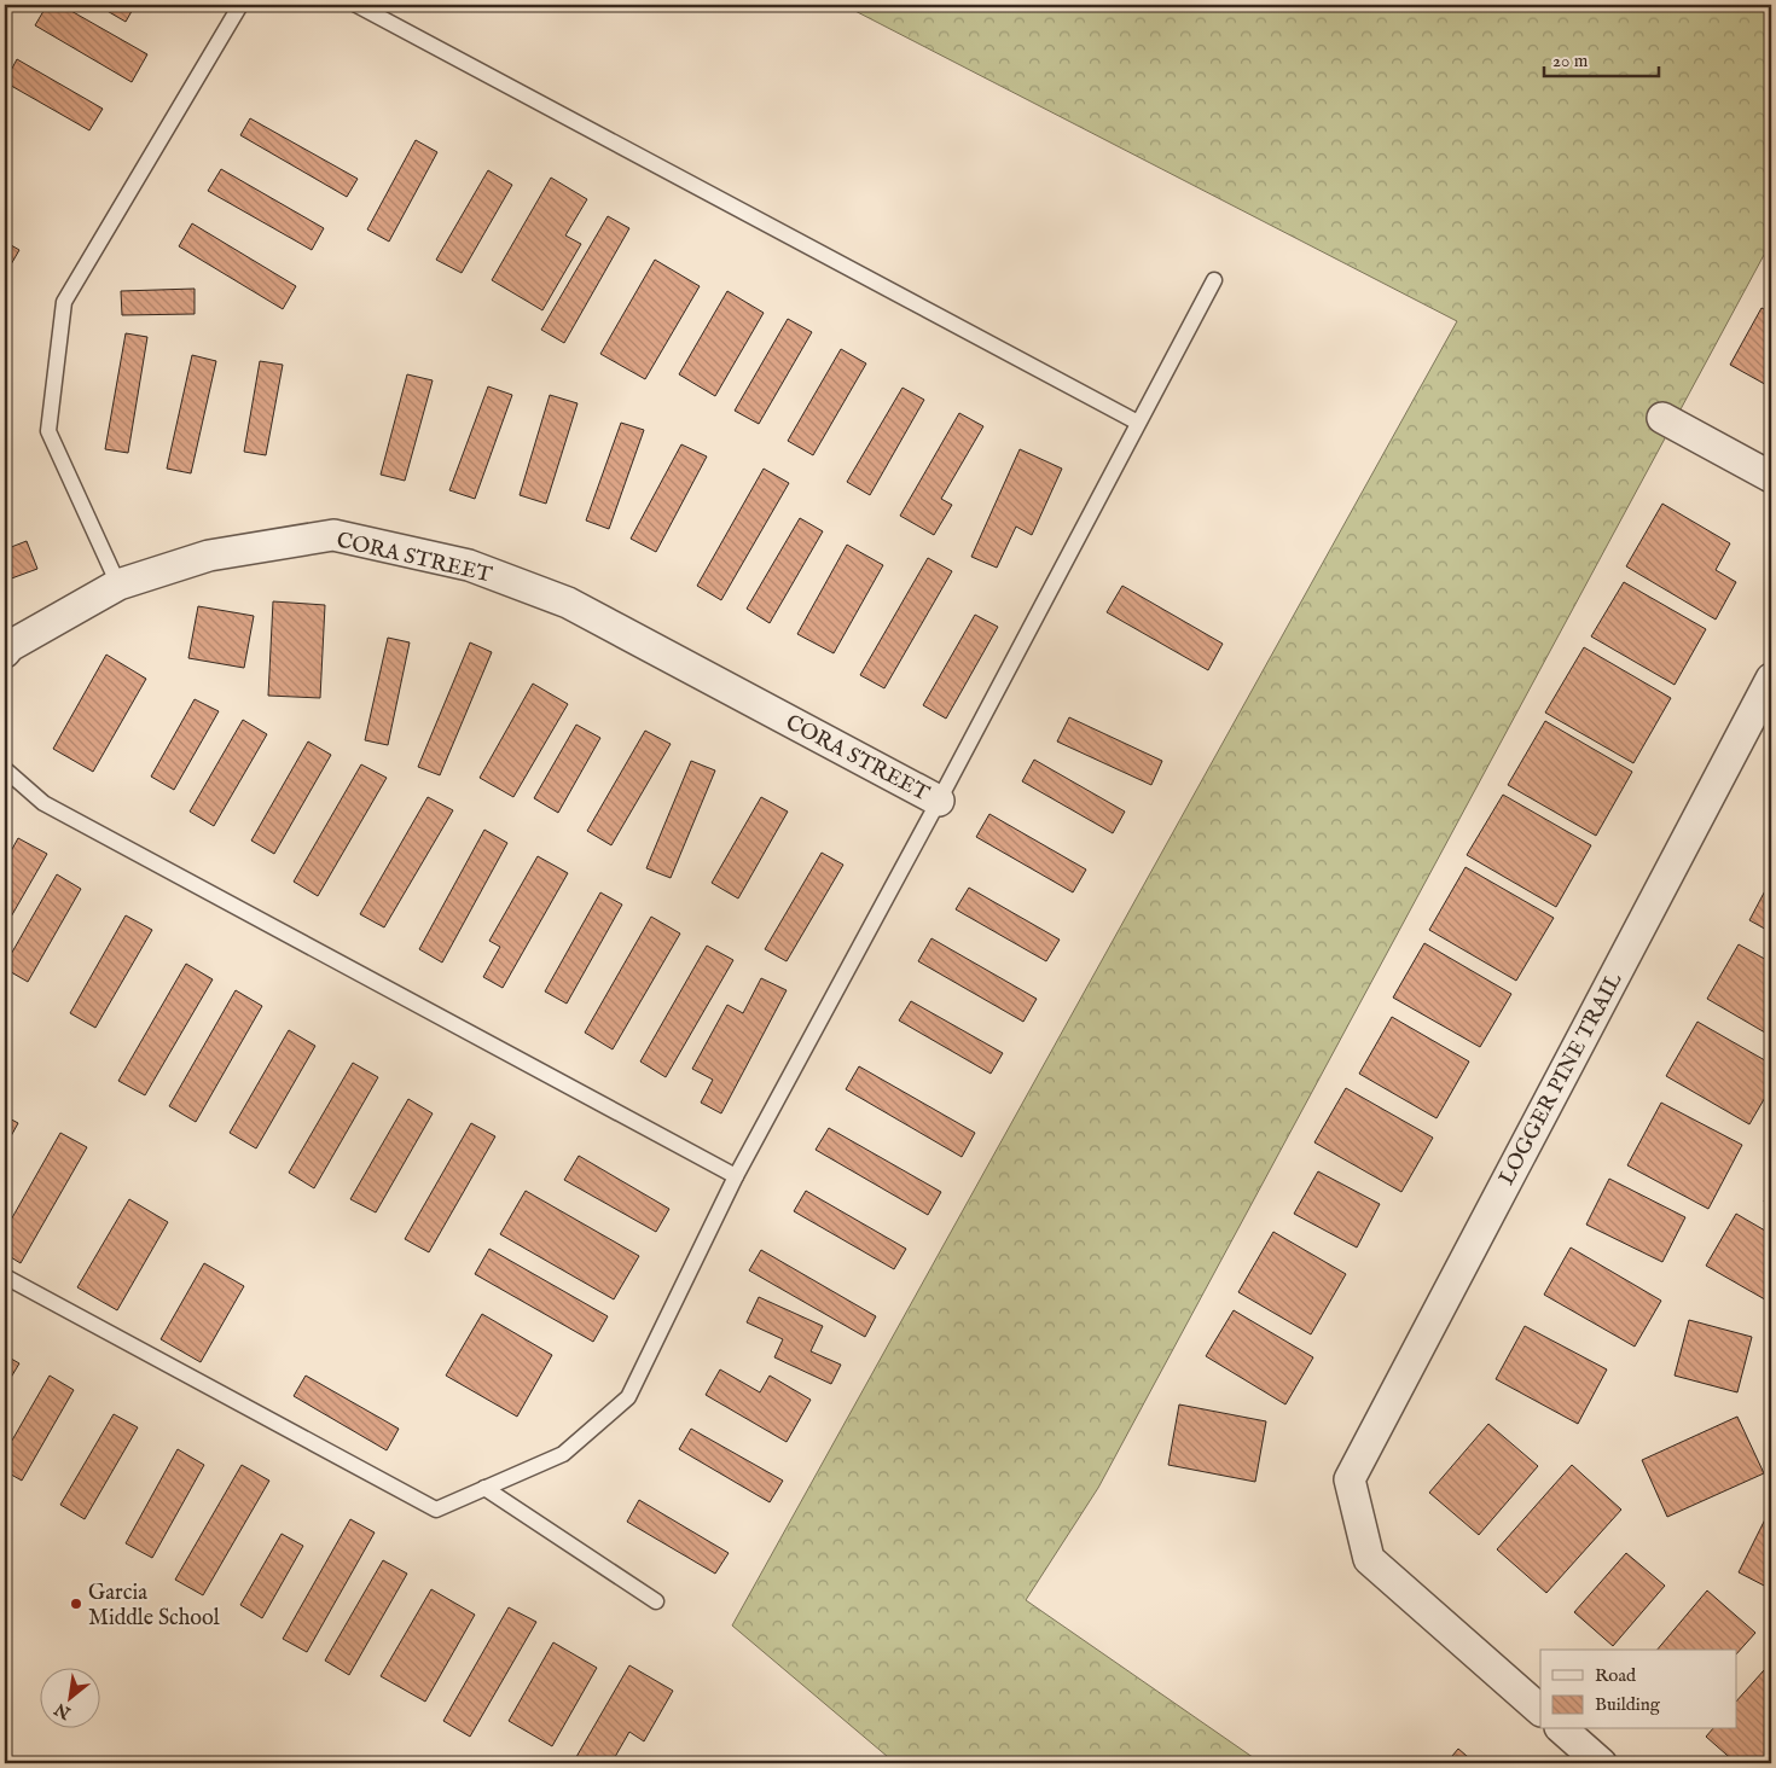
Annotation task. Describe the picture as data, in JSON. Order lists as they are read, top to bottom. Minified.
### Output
{"streets":{"street":["CORA STREET","LOGGER PINE TRAIL"]},"places":["Garcia Middle School"],"legend":["Road","Building"],"scale_bar":"20 m","north":"bottom left"}
